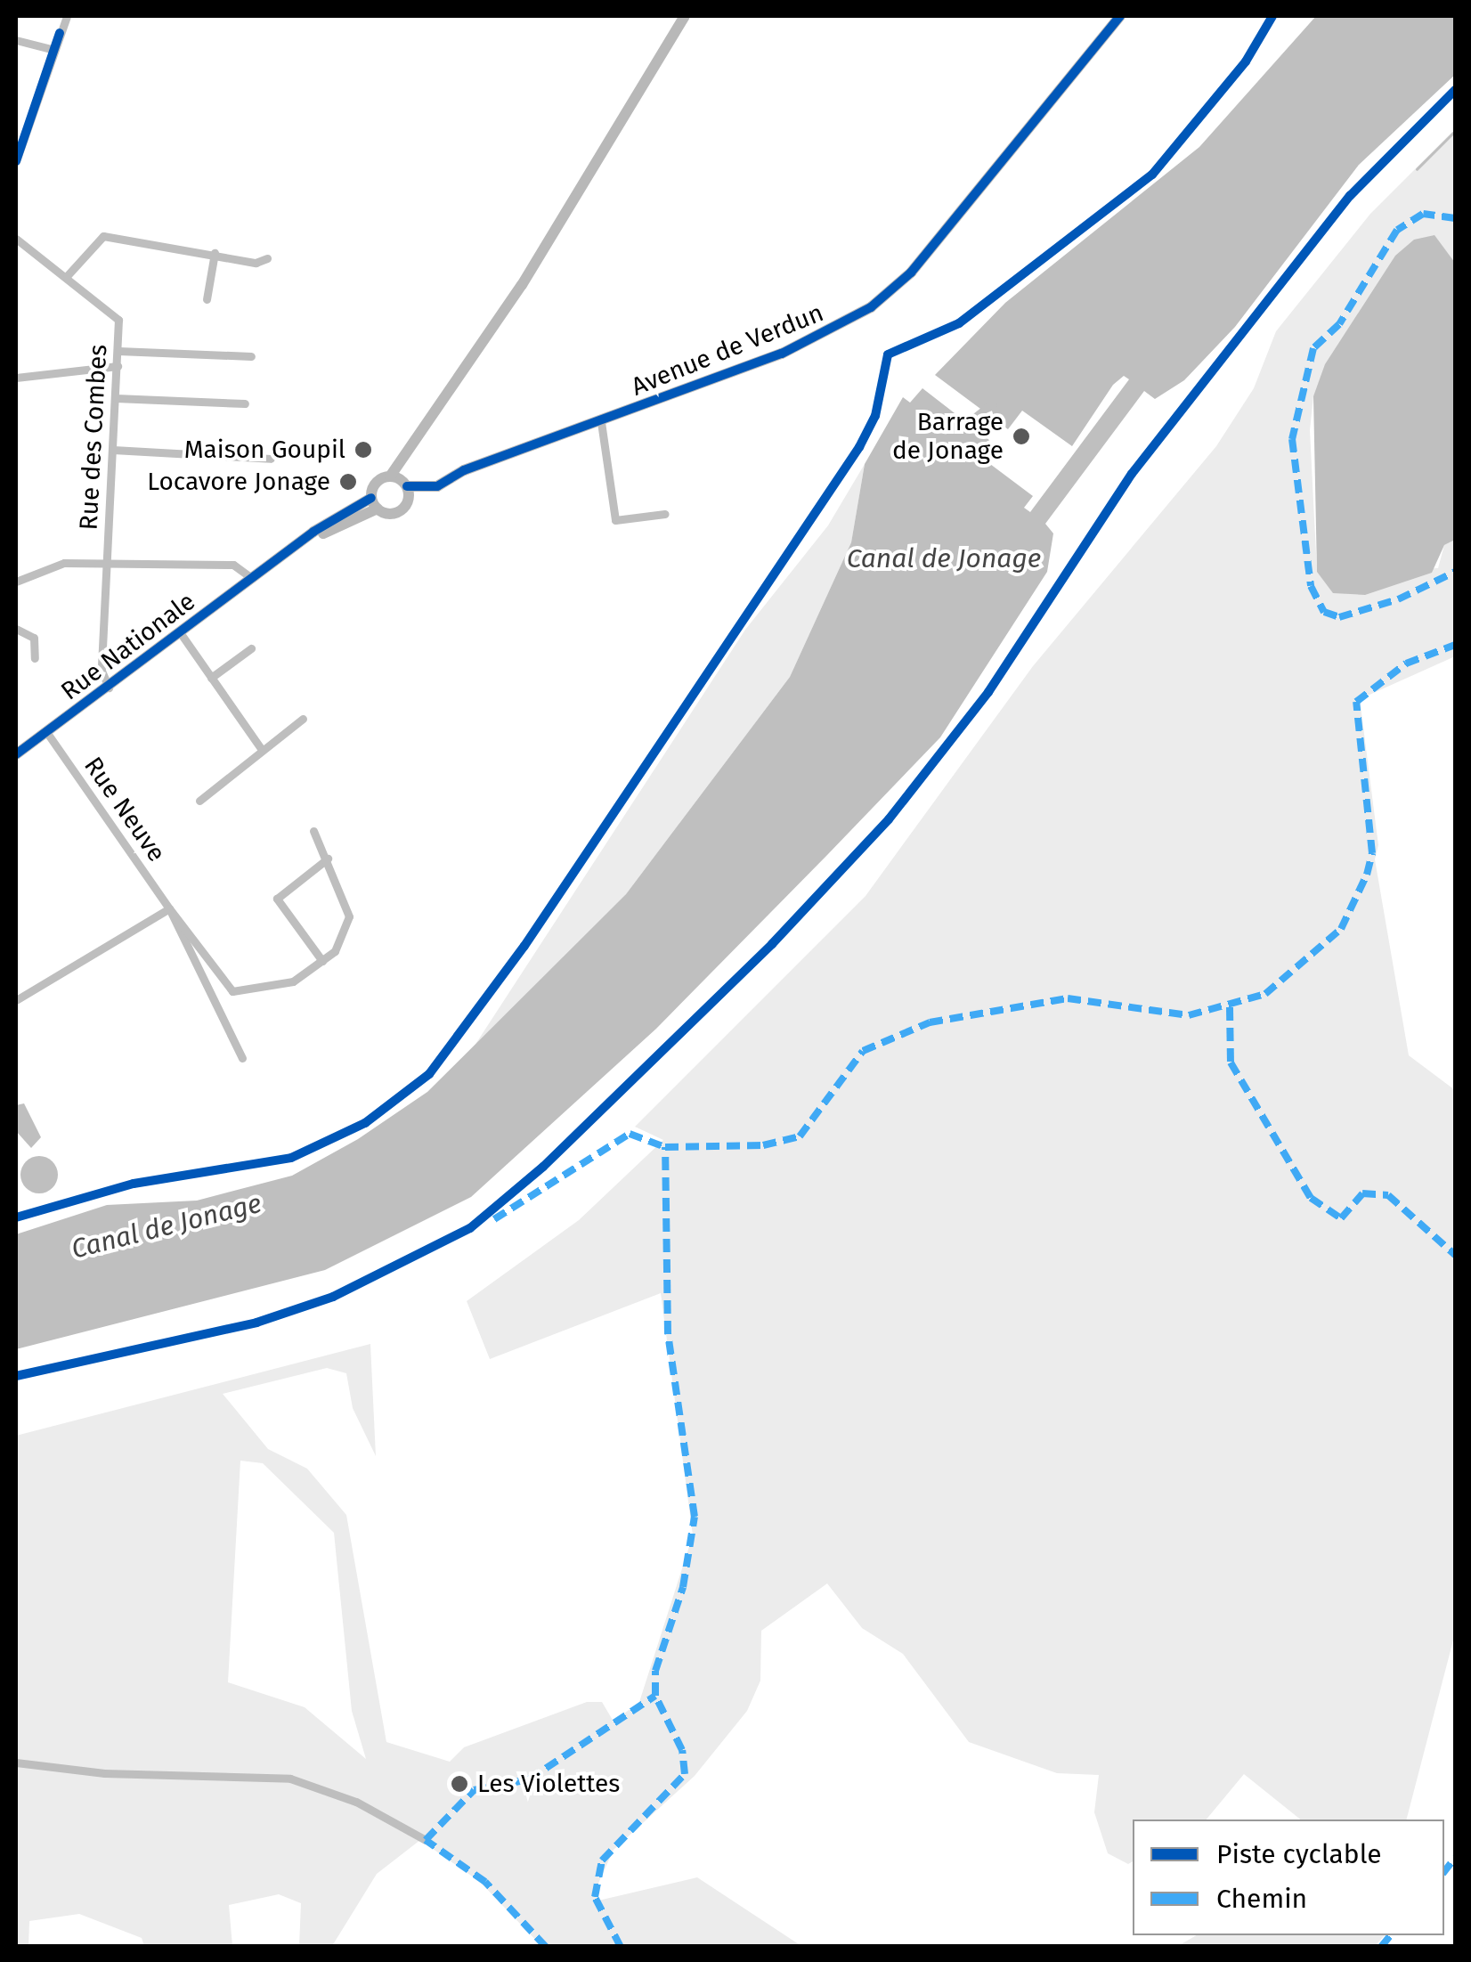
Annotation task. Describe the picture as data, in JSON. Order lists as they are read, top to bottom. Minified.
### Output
{"streets":{"main road":["Avenue de Verdun","Rue Nationale"],"street":["Rue des Combes","Rue Neuve"]},"crossings":[["Avenue de Verdun","Rue Nationale"],["Rue des Combes","Rue Nationale"],["Rue Nationale","Rue Neuve"]],"water":["Canal de Jonage"],"places":["Barrage de Jonage","Maison Goupil","Locavore Jonage","Les Violettes"],"legend":["Piste cyclable","Chemin"]}
